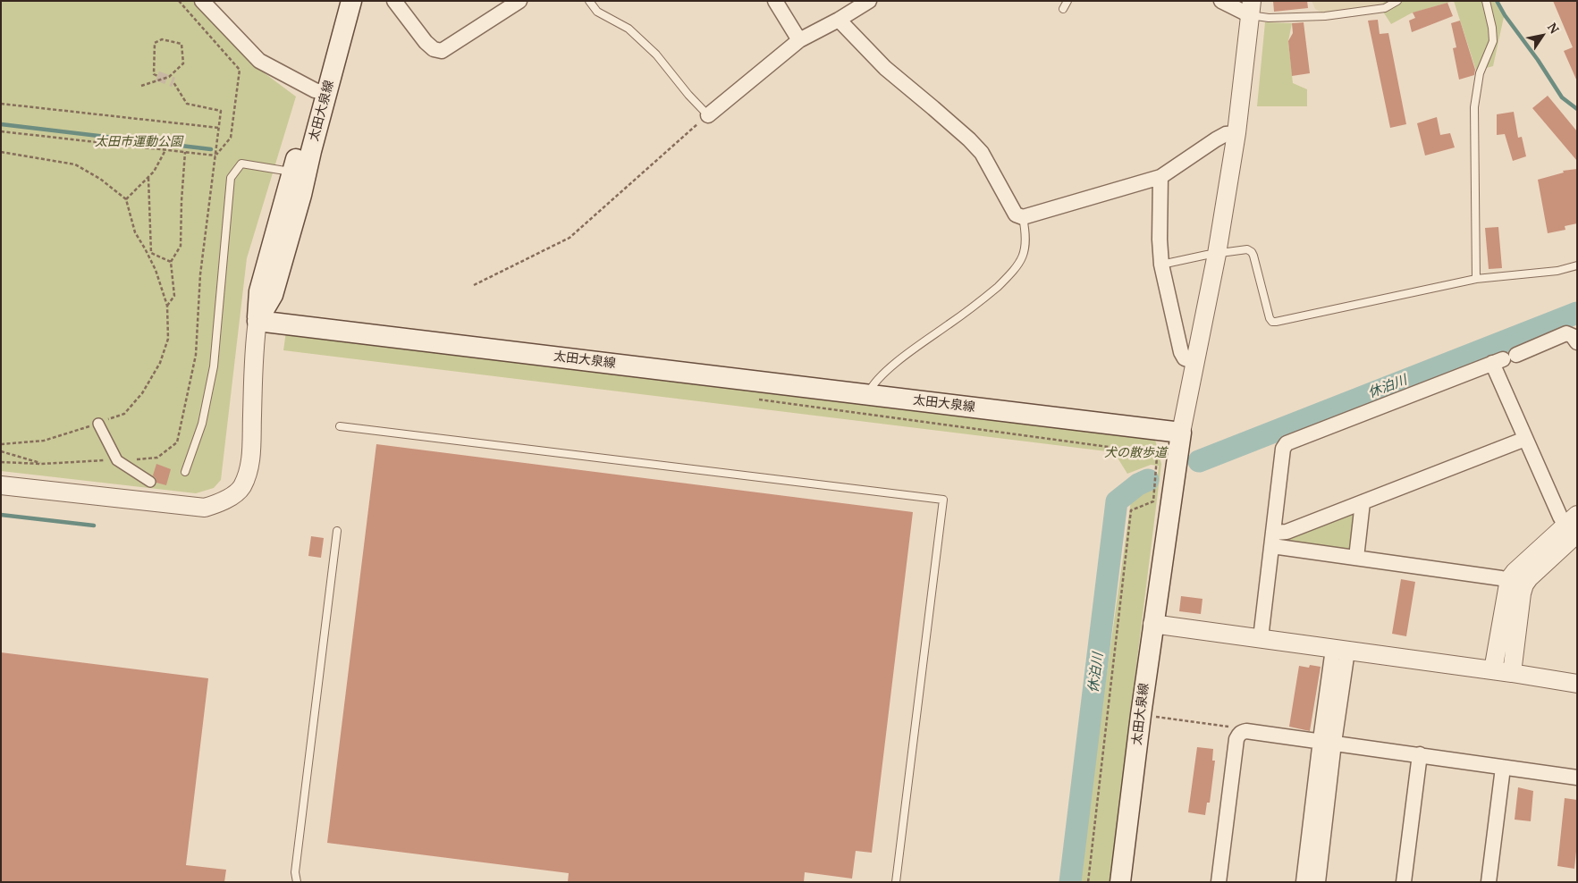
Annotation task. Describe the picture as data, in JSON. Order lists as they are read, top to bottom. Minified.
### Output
{"streets":{"main road":["太田大泉線"]},"water":["休泊川"],"parks":["太田市運動公園","犬の散歩道"],"north":"top right"}
